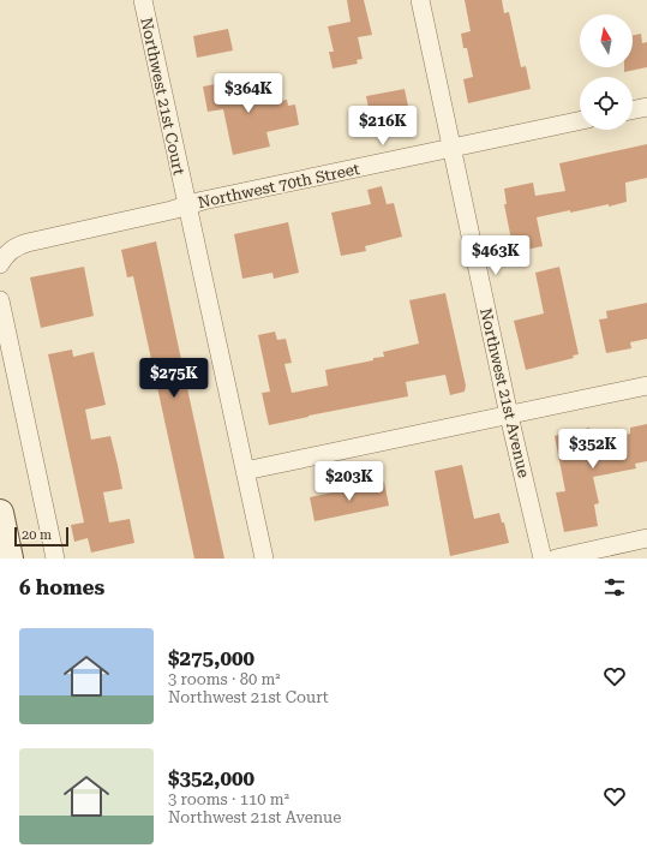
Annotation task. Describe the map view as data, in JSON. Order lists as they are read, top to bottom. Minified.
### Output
{"streets":{"street":["Northwest 21st Court","Northwest 70th Street","Northwest 21st Avenue"]},"crossings":[["Northwest 21st Court","Northwest 70th Street"],["Northwest 70th Street","Northwest 21st Avenue"]],"scale_bar":"20 m","north":"top","page":{"price":["$364K","$216K","$463K","$275K","$352K","$203K"],"scale":"20 m","heading":"6 homes","list":[{"name":"$275,000","note":"3 rooms · 80 m² · Northwest 21st Court"},{"name":"$352,000","note":"3 rooms · 110 m² · Northwest 21st Avenue"}]}}
